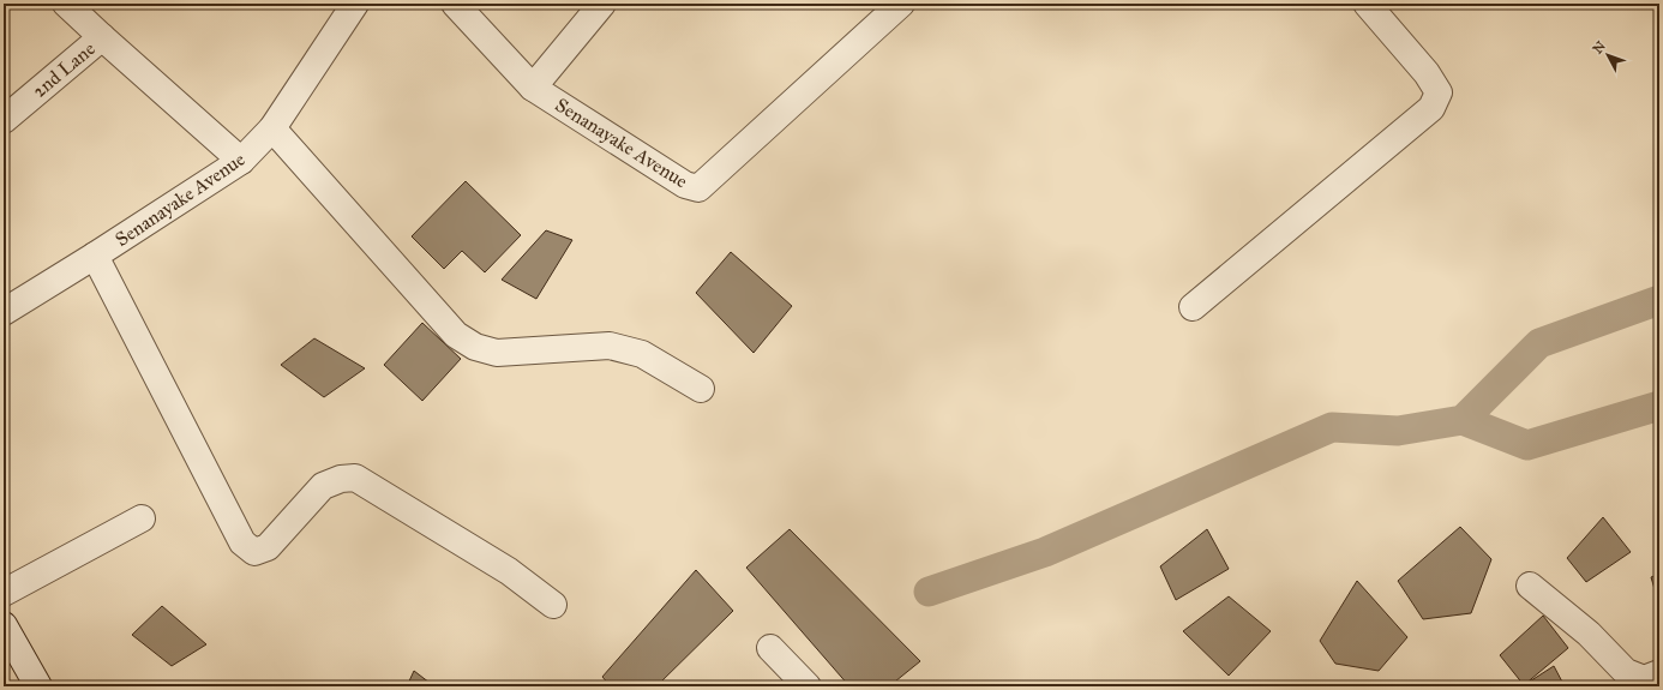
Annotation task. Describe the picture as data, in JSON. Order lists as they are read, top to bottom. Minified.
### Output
{"streets":{"street":["2nd Lane","Senanayake Avenue"]},"north":"top left"}
